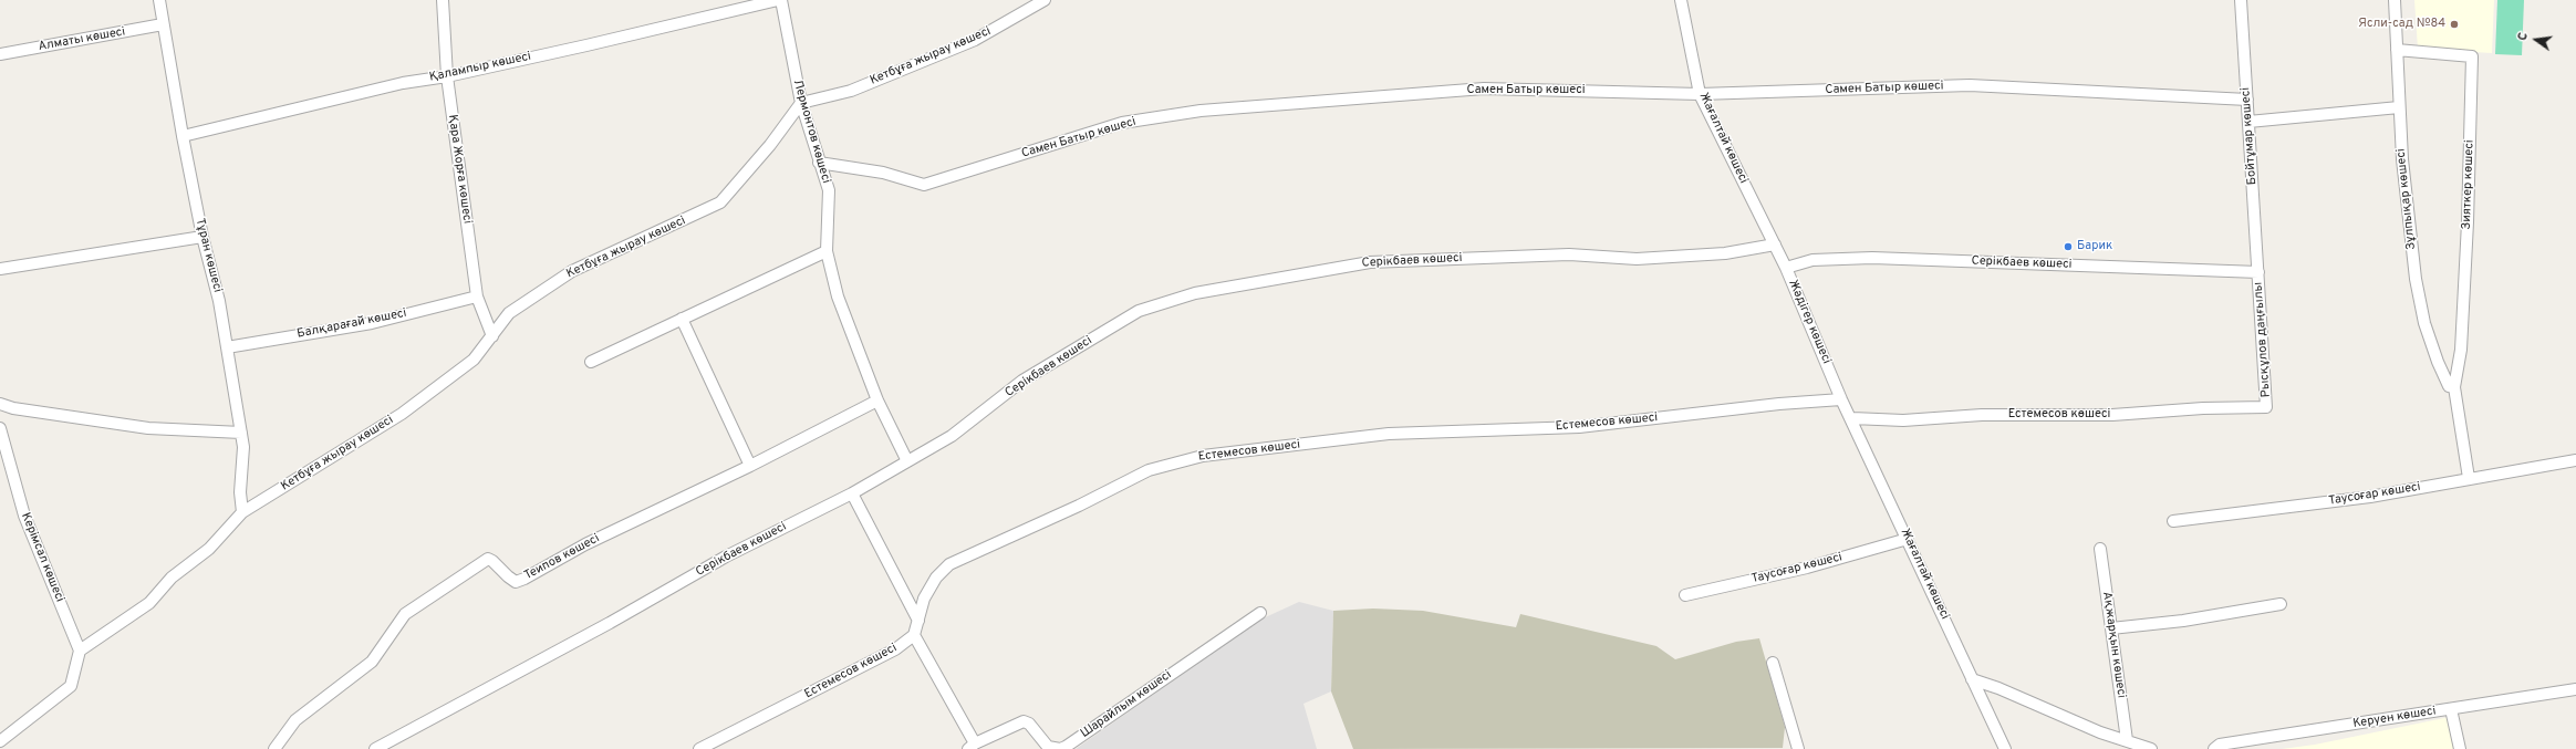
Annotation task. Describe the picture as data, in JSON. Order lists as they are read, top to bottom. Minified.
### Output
{"streets":{"street":["Алматы көшесі","Кетбұға жырау көшесі","Қалампыр көшесі","Самен Батыр көшесі","Лермонтов көшесі","Бойтұмар көшесі","Жағалтай көшесі","Қара Жорға көшесі","Зияткер көшесі","Зұлпықар көшесі","Тұран көшесі","Серікбаев көшесі","Жәдігер көшесі","Балқарағай көшесі","Рысқұлов даңғылы","Естемесов көшесі","Тауcоғар көшесі","Керімсал көшесі","Теипов көшесі","Ақжарқын көшесі","Шарайлым көшесі","Керуен көшесі"]},"crossings":[["Алматы көшесі","Тұран көшесі"],["Кетбұға жырау көшесі","Лермонтов көшесі"],["Кетбұға жырау көшесі","Қара Жорға көшесі"],["Кетбұға жырау көшесі","Тұран көшесі"],["Кетбұға жырау көшесі","Керімсал көшесі"],["Қалампыр көшесі","Лермонтов көшесі"],["Қалампыр көшесі","Қара Жорға көшесі"],["Қалампыр көшесі","Тұран көшесі"],["Самен Батыр көшесі","Лермонтов көшесі"],["Самен Батыр көшесі","Бойтұмар көшесі"],["Самен Батыр көшесі","Жағалтай көшесі"],["Лермонтов көшесі","Серікбаев көшесі"],["Лермонтов көшесі","Теипов көшесі"],["Бойтұмар көшесі","Серікбаев көшесі"],["Бойтұмар көшесі","Рысқұлов даңғылы"],["Жағалтай көшесі","Серікбаев көшесі"],["Жағалтай көшесі","Жәдігер көшесі"],["Жағалтай көшесі","Естемесов көшесі"],["Жағалтай көшесі","Тауcоғар көшесі"],["Қара Жорға көшесі","Балқарағай көшесі"],["Зияткер көшесі","Зұлпықар көшесі"],["Тұран көшесі","Балқарағай көшесі"],["Серікбаев көшесі","Жәдігер көшесі"],["Серікбаев көшесі","Рысқұлов даңғылы"],["Жәдігер көшесі","Естемесов көшесі"],["Рысқұлов даңғылы","Естемесов көшесі"]],"places":["Ясли-сад №84","Барик"],"north":"left"}
